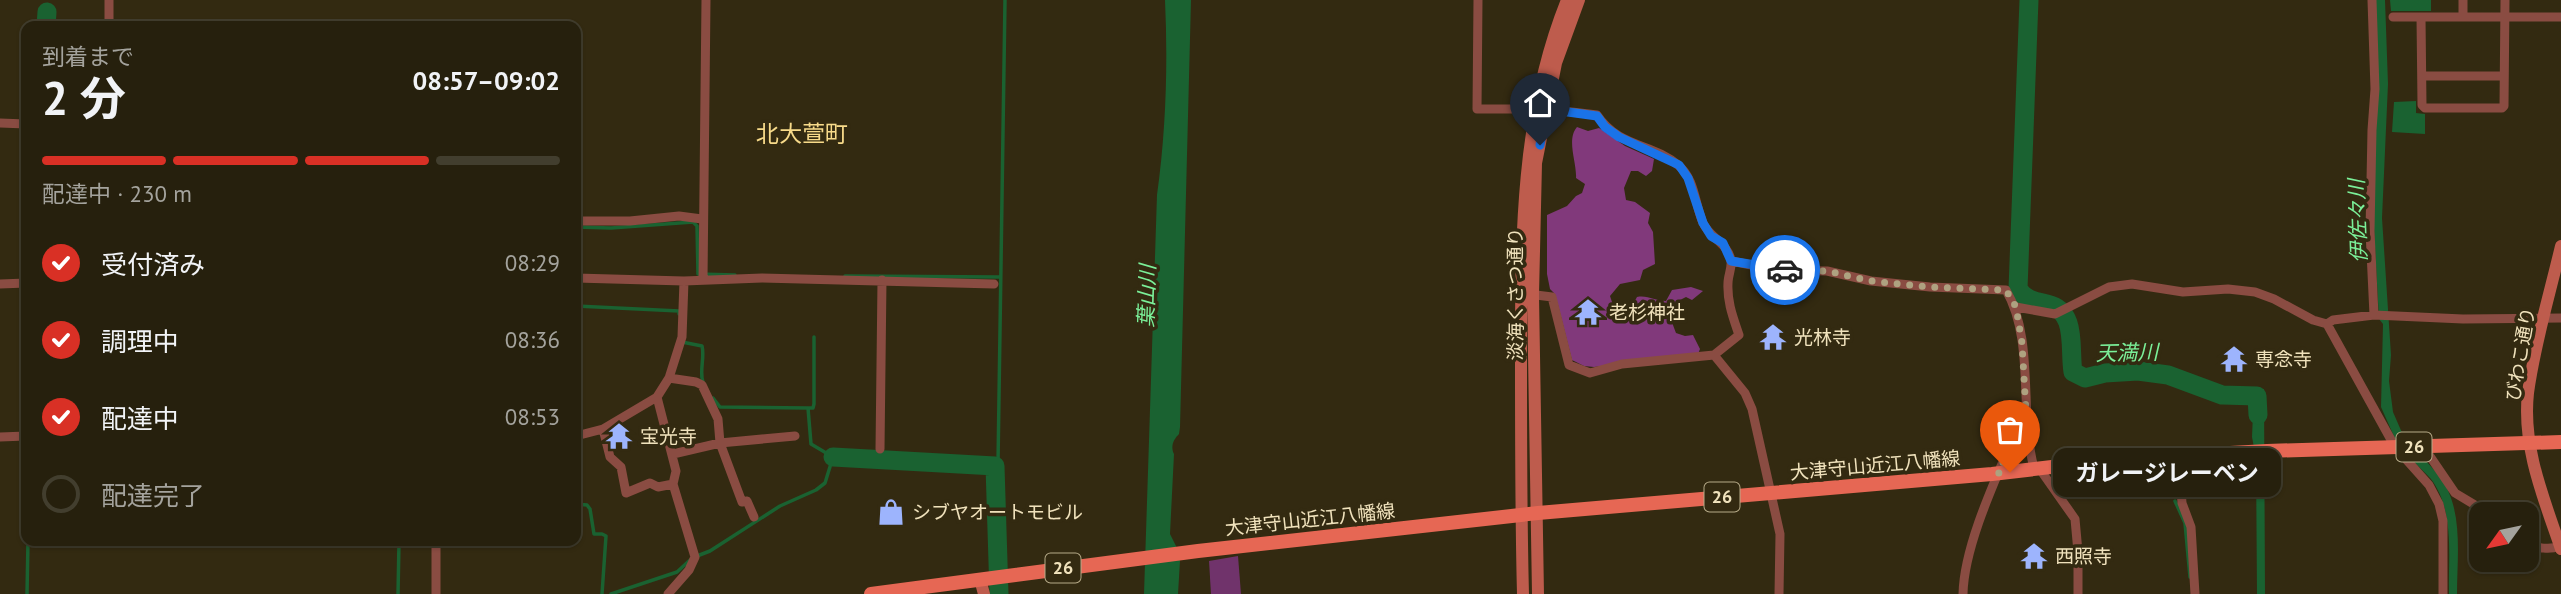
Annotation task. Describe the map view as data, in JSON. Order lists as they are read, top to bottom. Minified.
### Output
{"streets":{"main road":["26","大津守山近江八幡線"],"street":["淡海くさつ通り","びわこ通り"]},"crossings":[["淡海くさつ通り","大津守山近江八幡線"],["びわこ通り","大津守山近江八幡線"],["26","大津守山近江八幡線"]],"districts":["北大萱町"],"water":["伊佐々川","葉山川","天満川"],"places":{"temple":["老杉神社","光林寺","専念寺","宝光寺","西照寺"],"other":["ガレージレーベン"],"shop":["シブヤオートモビル"]},"north":"bottom left","page":{"heading":["2 分","到着まで","08:57–09:02"],"bar":"配達中 · 230 m","list":[["受付済み","08:29"],["調理中","08:36"],["配達中","08:53"],"配達完了"],"bubble":"ガレージレーベン"}}
